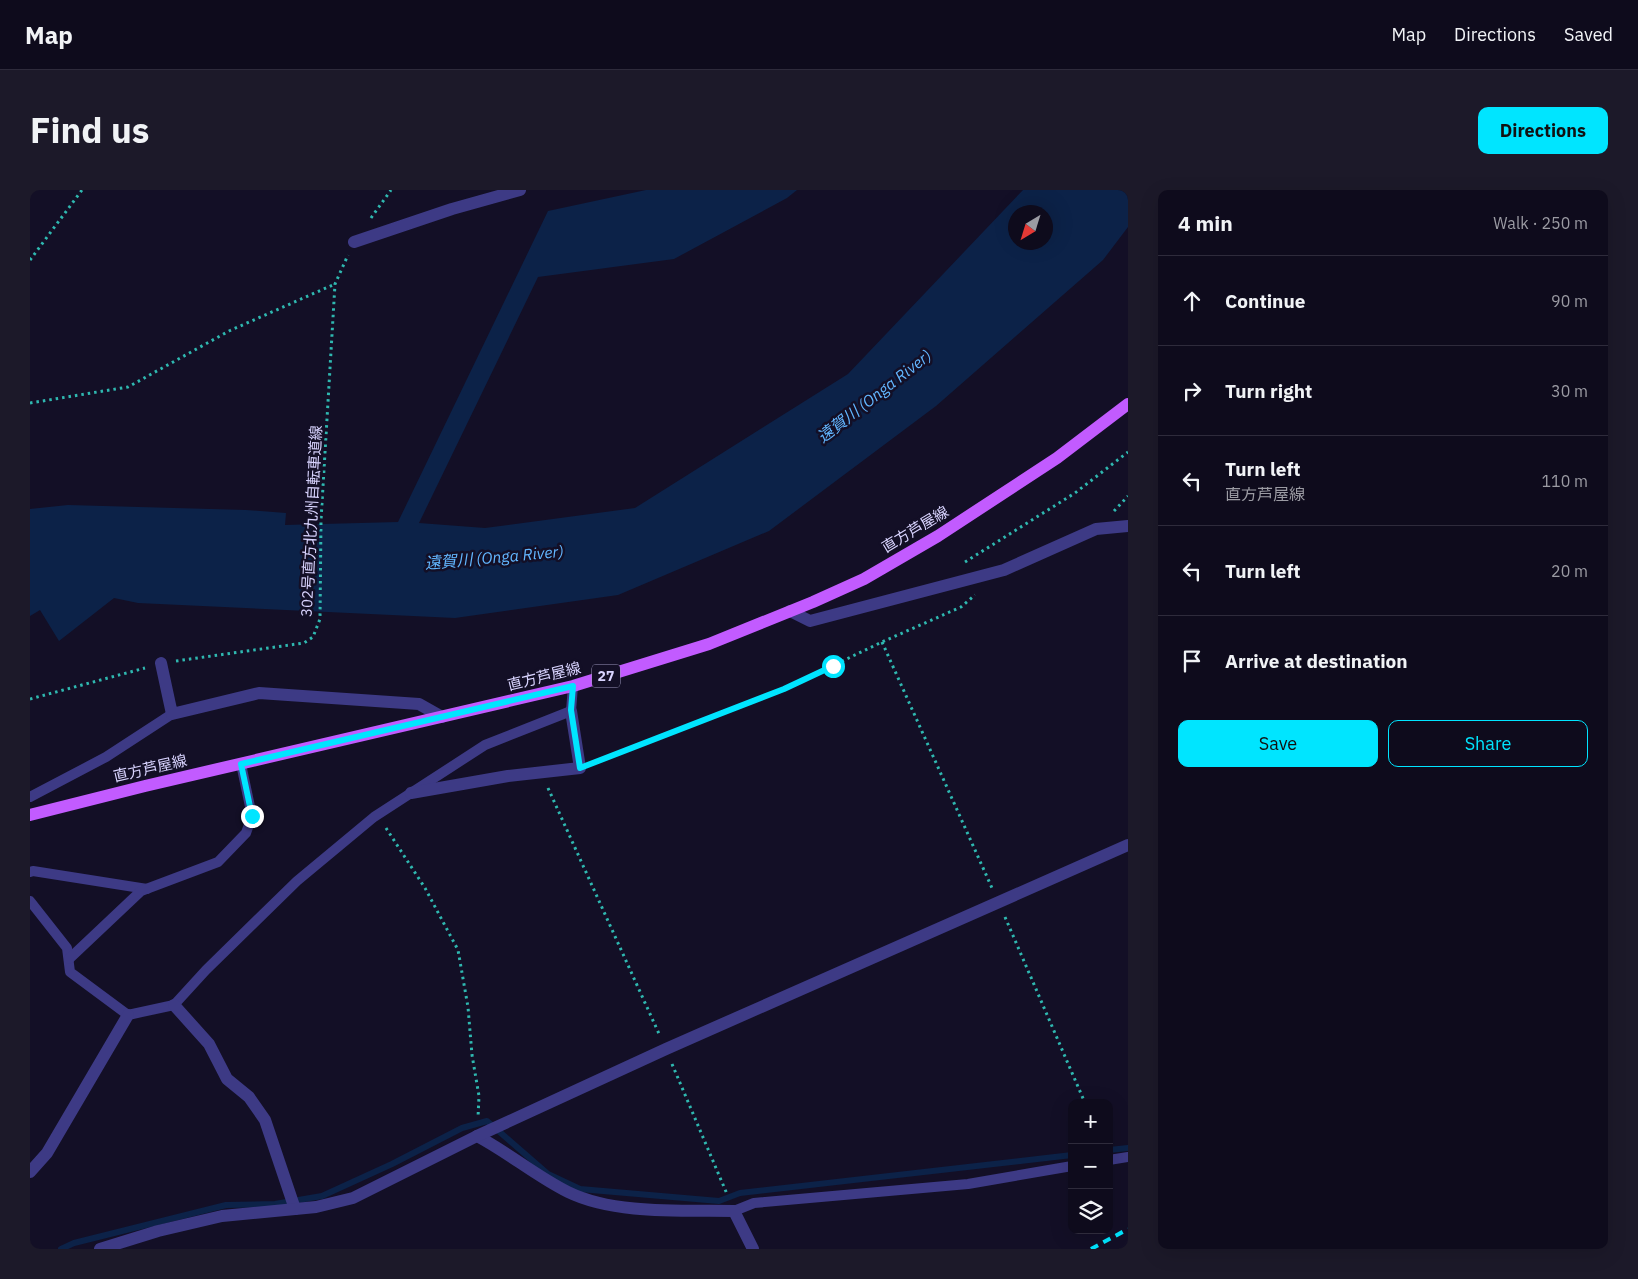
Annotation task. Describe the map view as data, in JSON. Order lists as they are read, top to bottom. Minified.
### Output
{"streets":{"main road":["直方芦屋線","27"],"path":["302号直方北九州自転車道線"]},"water":["遠賀川 (Onga River)"],"north":"bottom left","page":{"header":"Map","nav":["Map","Directions","Saved"],"title":"Find us","buttons":["Directions",["Save","Share"]],"heading":["4 min","Walk · 250 m"],"list":[["Continue","90 m"],["Turn right","30 m"],["Turn left","直方芦屋線","110 m"],["Turn left","20 m"],"Arrive at destination"],"map_buttons":["+","−"]}}
